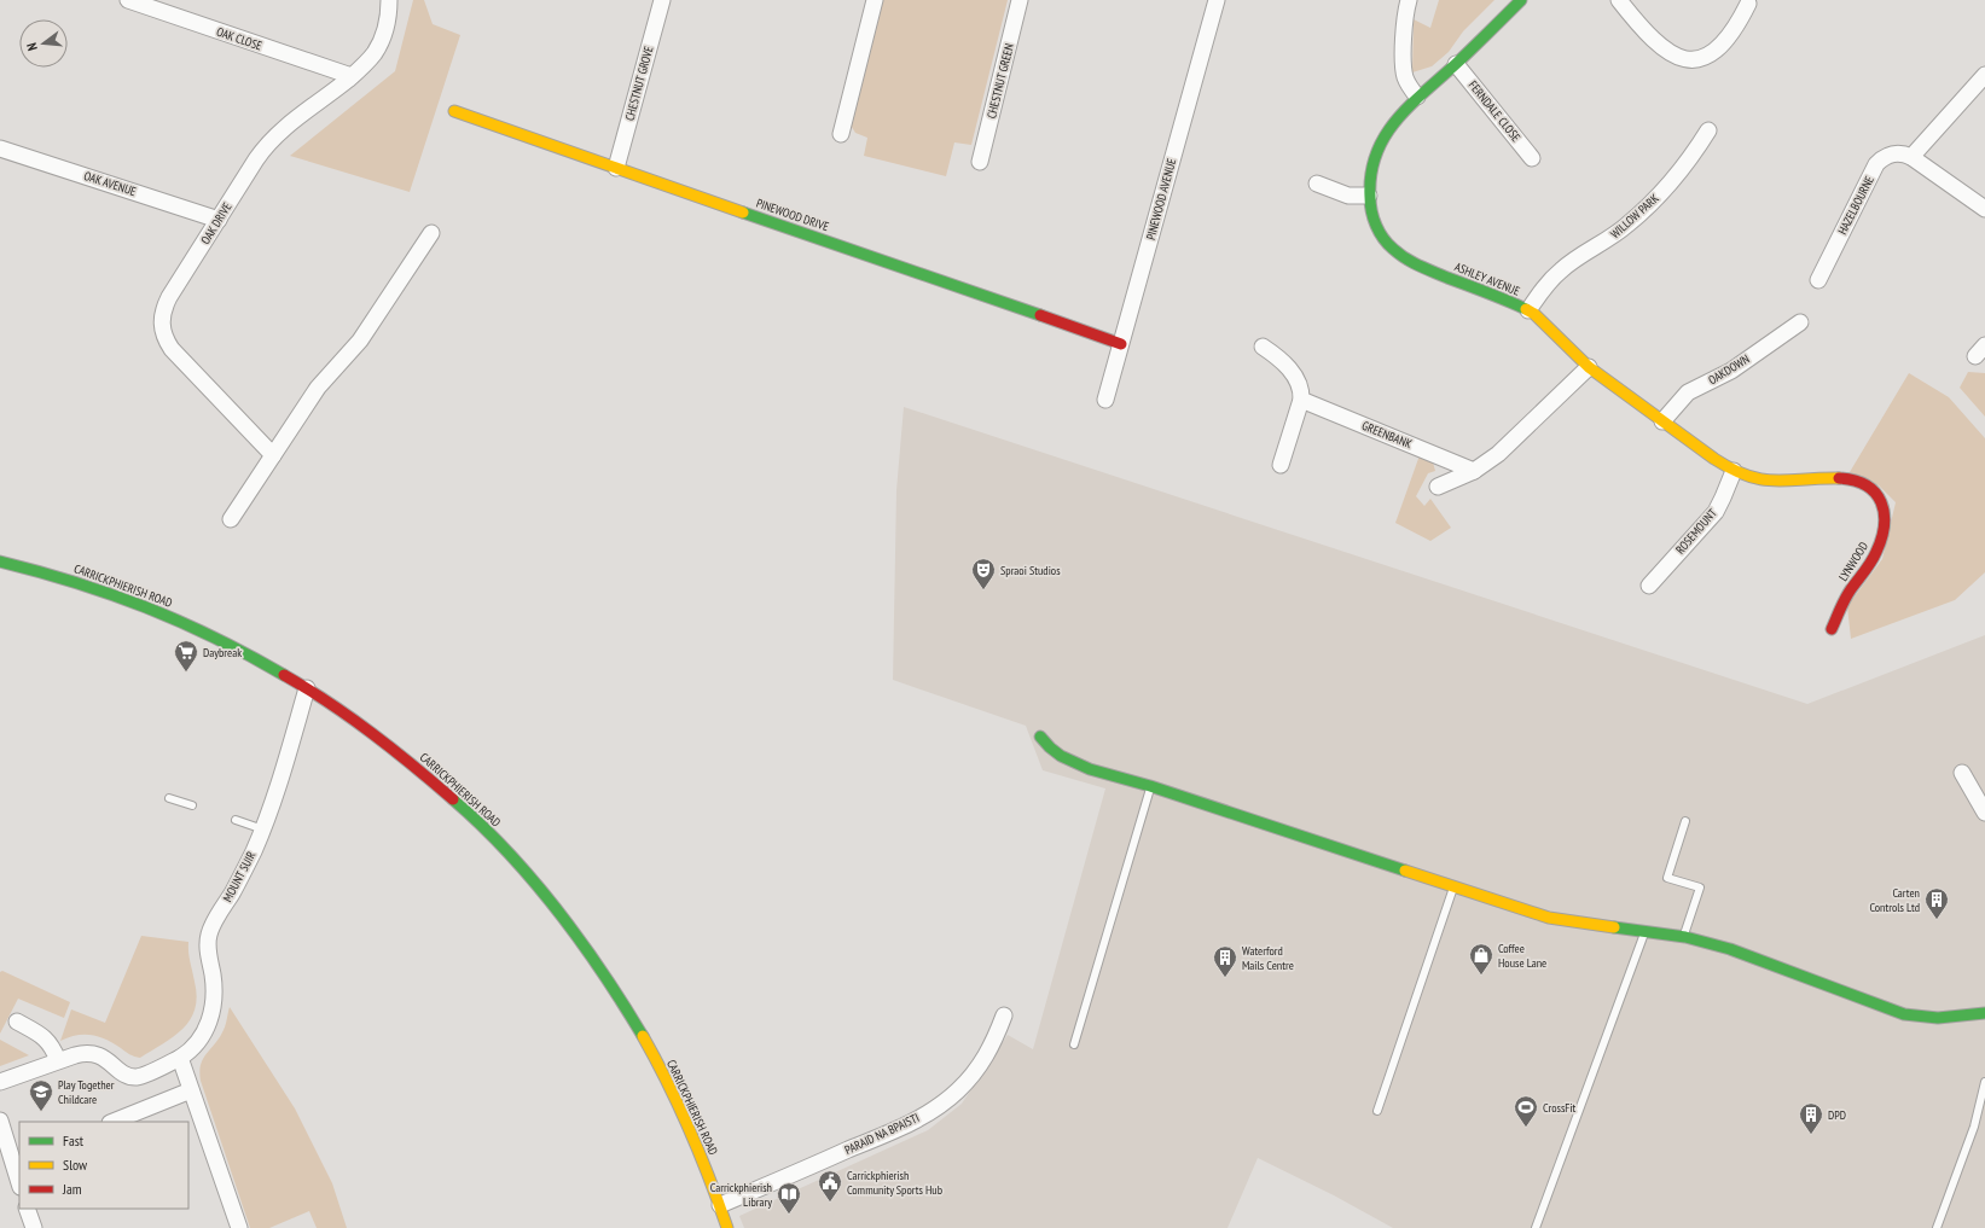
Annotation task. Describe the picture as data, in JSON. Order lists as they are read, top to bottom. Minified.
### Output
{"streets":{"street":["OAK CLOSE","CHESTNUT GREEN","CHESTNUT GROVE","FERNDALE CLOSE","OAK AVENUE","PINEWOOD AVENUE","HAZELBOURNE","PINEWOOD DRIVE","WILLOW PARK","OAK DRIVE","ASHLEY AVENUE","OAKDOWN","GREENBANK","ROSEMOUNT","LYNWOOD","CARRICKPHIERISH ROAD","MOUNT SUIR","PARAID NA BPAISTI"]},"crossings":[["OAK CLOSE","OAK DRIVE"],["CHESTNUT GROVE","PINEWOOD DRIVE"],["FERNDALE CLOSE","ASHLEY AVENUE"],["OAK AVENUE","OAK DRIVE"],["PINEWOOD AVENUE","PINEWOOD DRIVE"],["WILLOW PARK","ASHLEY AVENUE"],["ASHLEY AVENUE","OAKDOWN"],["ASHLEY AVENUE","ROSEMOUNT"],["ASHLEY AVENUE","LYNWOOD"],["CARRICKPHIERISH ROAD","MOUNT SUIR"],["CARRICKPHIERISH ROAD","PARAID NA BPAISTI"]],"places":{"theatre":["Spraoi Studios"],"supermarket":["Daybreak"],"building":["Carten Controls Ltd","Waterford Mails Centre","DPD"],"shop":["Coffee House Lane"],"school or university":["Play Together Childcare"],"sports":["CrossFit"],"public building":["Carrickphierish Community Sports Hub"],"library":["Carrickphierish Library"]},"legend":["Fast","Slow","Jam"],"north":"left"}
